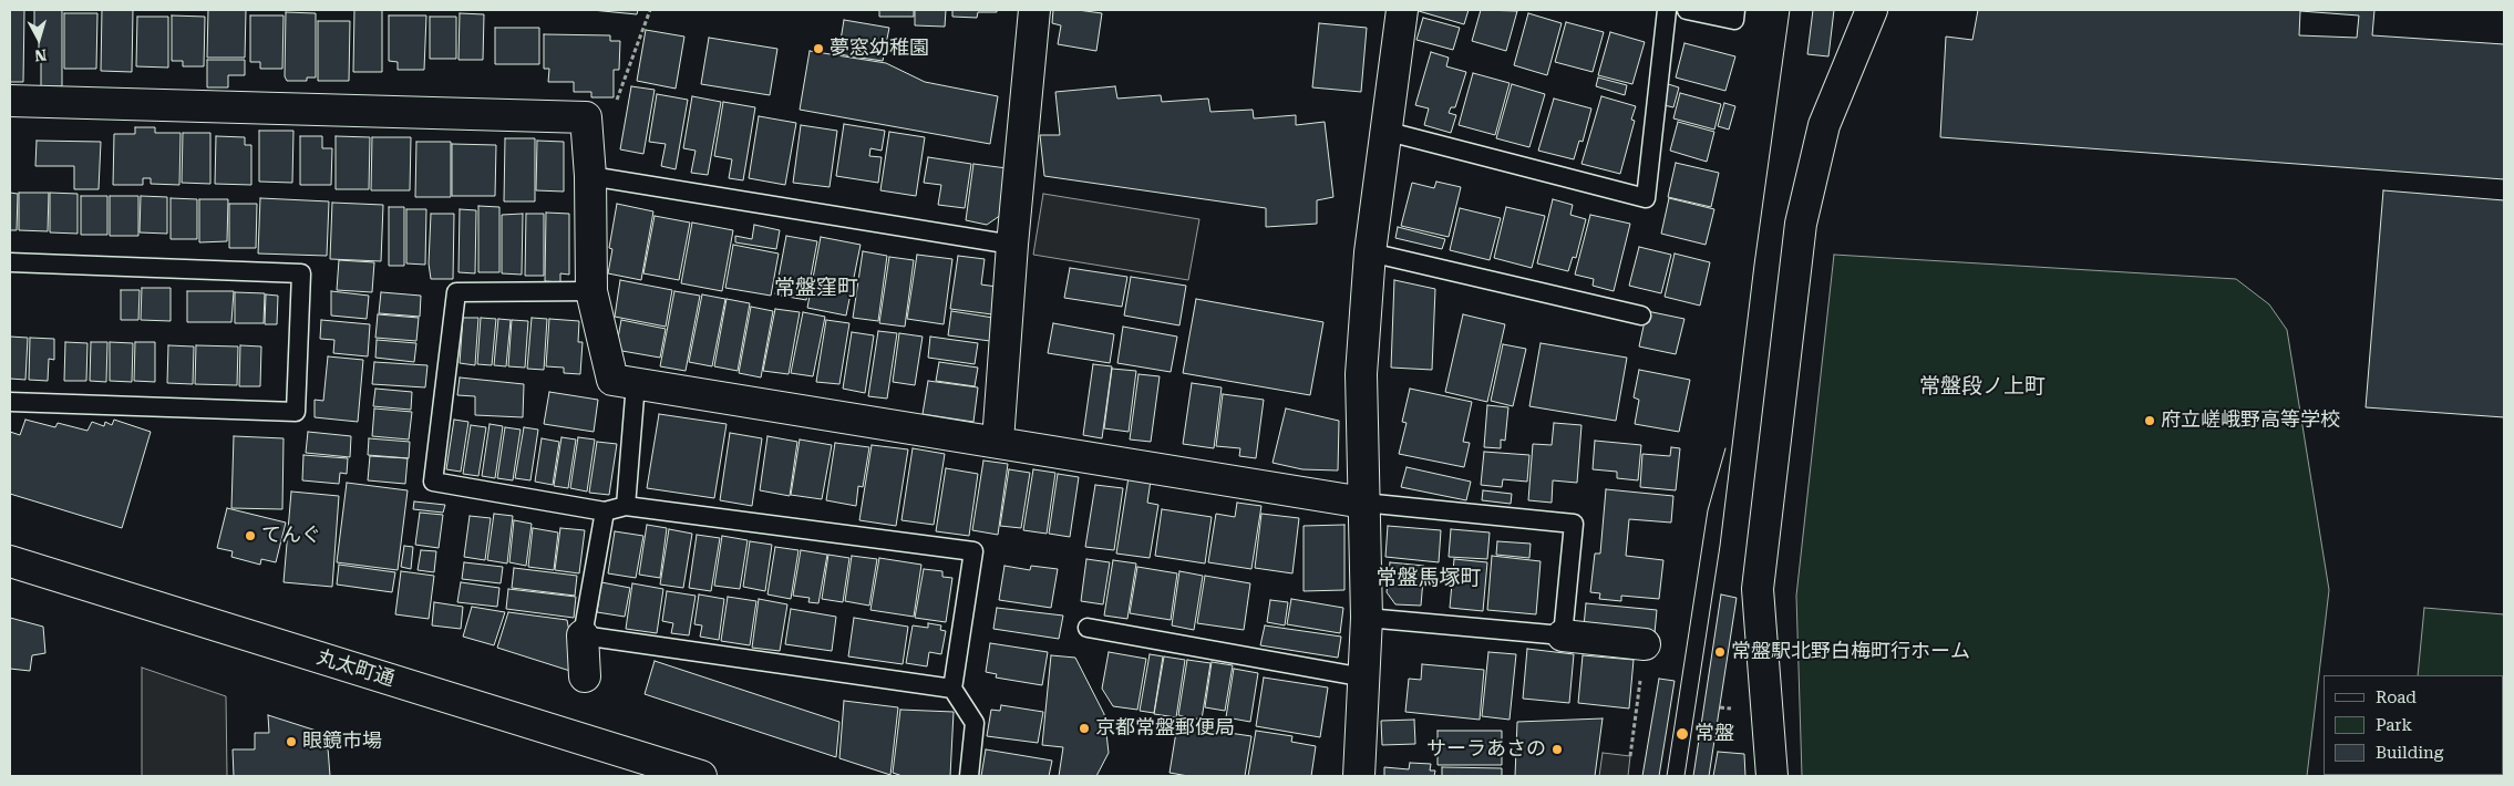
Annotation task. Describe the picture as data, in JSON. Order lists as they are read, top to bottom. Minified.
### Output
{"streets":{"street":["丸太町通"]},"districts":["常盤窪町","常盤段ノ上町","常盤馬塚町"],"places":["夢窓幼稚園","府立嵯峨野高等学校","てんぐ","常盤駅北野白梅町行ホーム","京都常盤郵便局","常盤","眼鏡市場","サーラあさの"],"legend":["Road","Park","Building"],"north":"bottom"}
